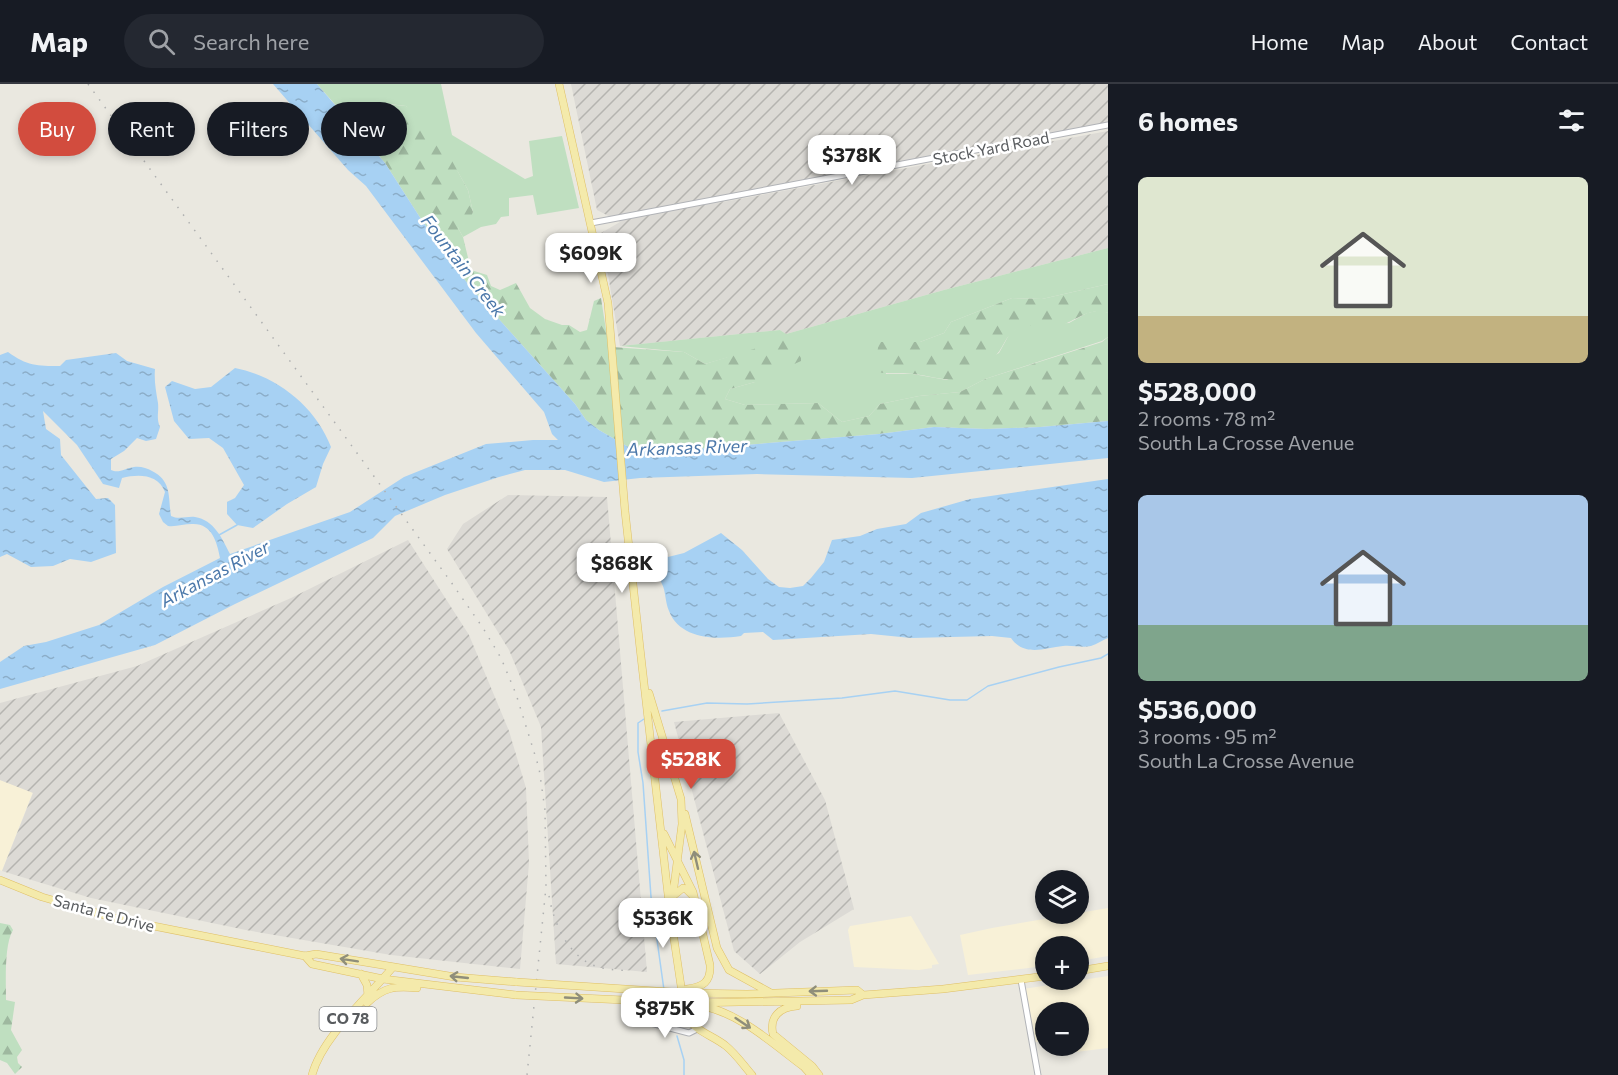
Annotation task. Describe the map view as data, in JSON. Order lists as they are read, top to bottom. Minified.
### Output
{"streets":{"main road":["Santa Fe Drive","CO 78"],"street":["Stock Yard Road"]},"water":["Fountain Creek","Arkansas River"],"page":{"header":"Map","search":"Search here","nav":["Home","Map","About","Contact"],"heading":"6 homes","chip":["Buy","Rent","Filters","New"],"price":["$378K","$609K","$868K","$528K","$536K","$875K"],"list":[{"name":"$528,000","note":"2 rooms · 78 m² · South La Crosse Avenue"},{"name":"$536,000","note":"3 rooms · 95 m² · South La Crosse Avenue"}],"map_buttons":["+","−"]}}
